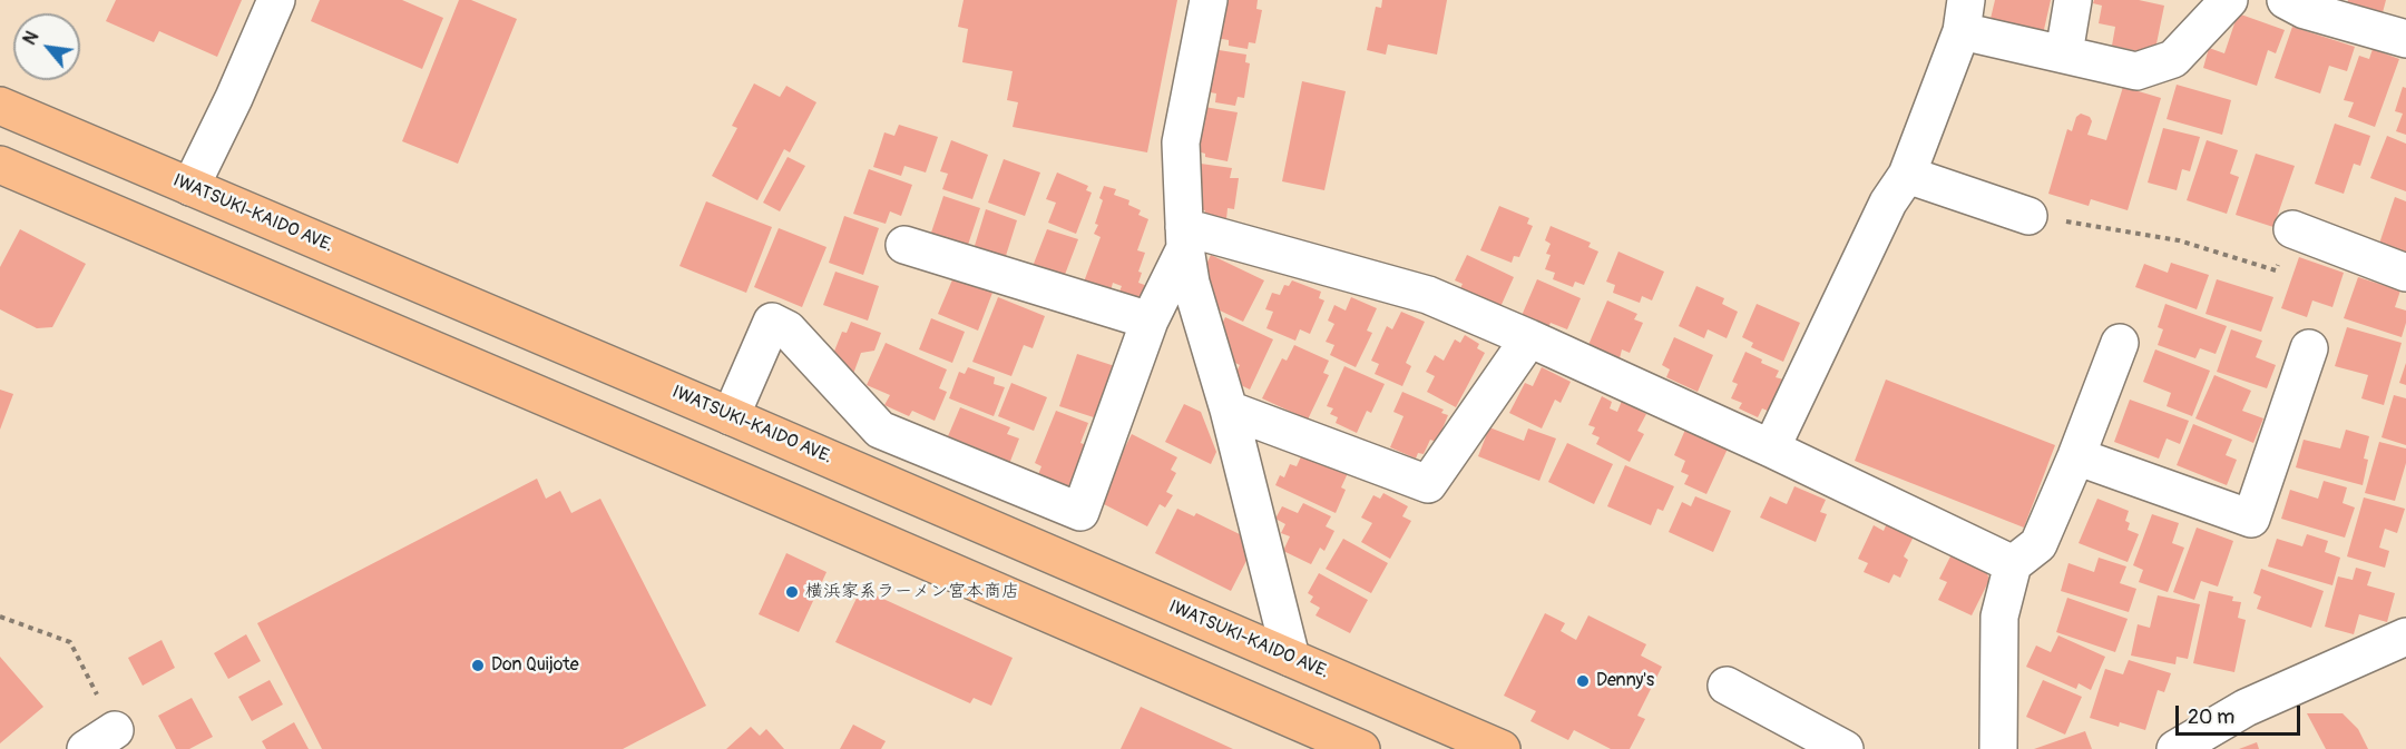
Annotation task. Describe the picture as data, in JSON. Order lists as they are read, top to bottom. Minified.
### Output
{"streets":{"highway":["IWATSUKI-KAIDO AVE."]},"places":["横浜家系ラーメン宮本商店","Don Quijote","Denny's"],"scale_bar":"20 m","north":"top left"}
